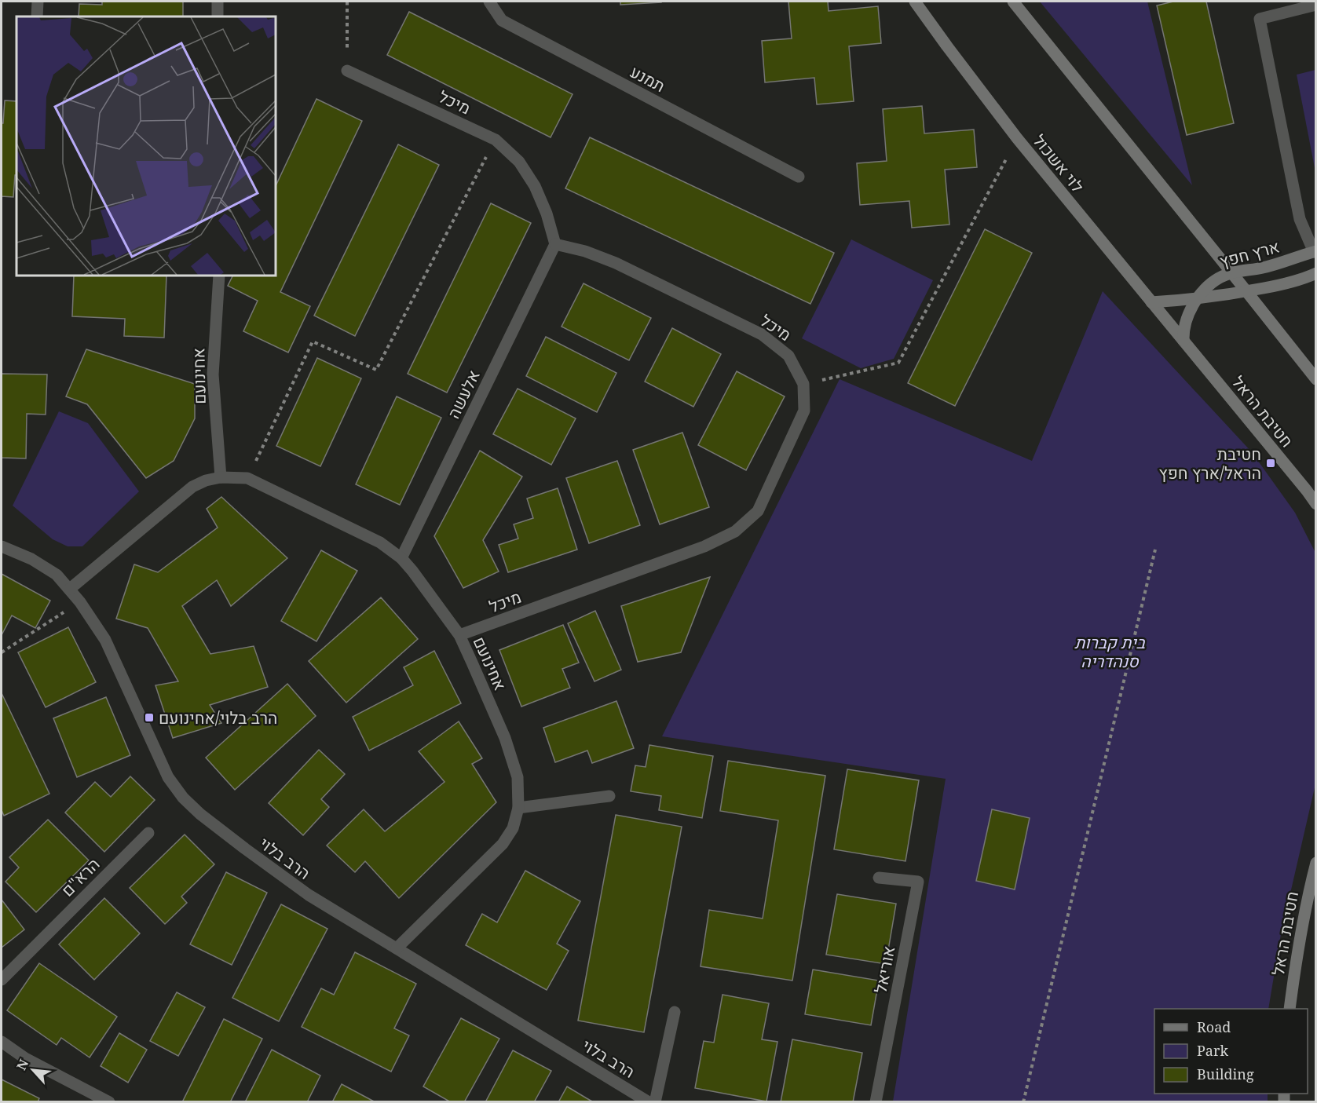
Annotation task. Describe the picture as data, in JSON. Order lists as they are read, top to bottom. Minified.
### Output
{"streets":{"street":["תמנע","מיכל","לוי אשכול","ארץ חפץ","אחינועם","אלעשה","חטיבת הראל","הרב בלוי","הרא\"ם","אוריאל"]},"crossings":[["מיכל","אחינועם"],["מיכל","אלעשה"],["לוי אשכול","ארץ חפץ"],["לוי אשכול","חטיבת הראל"],["ארץ חפץ","חטיבת הראל"],["אחינועם","אלעשה"],["אחינועם","הרב בלוי"]],"parks":["בית קברות סנהדריה"],"places":{"transit":["חטיבת הראל/ארץ חפץ","הרב בלוי/אחינועם"]},"legend":["Road","Park","Building"],"north":"top left"}
